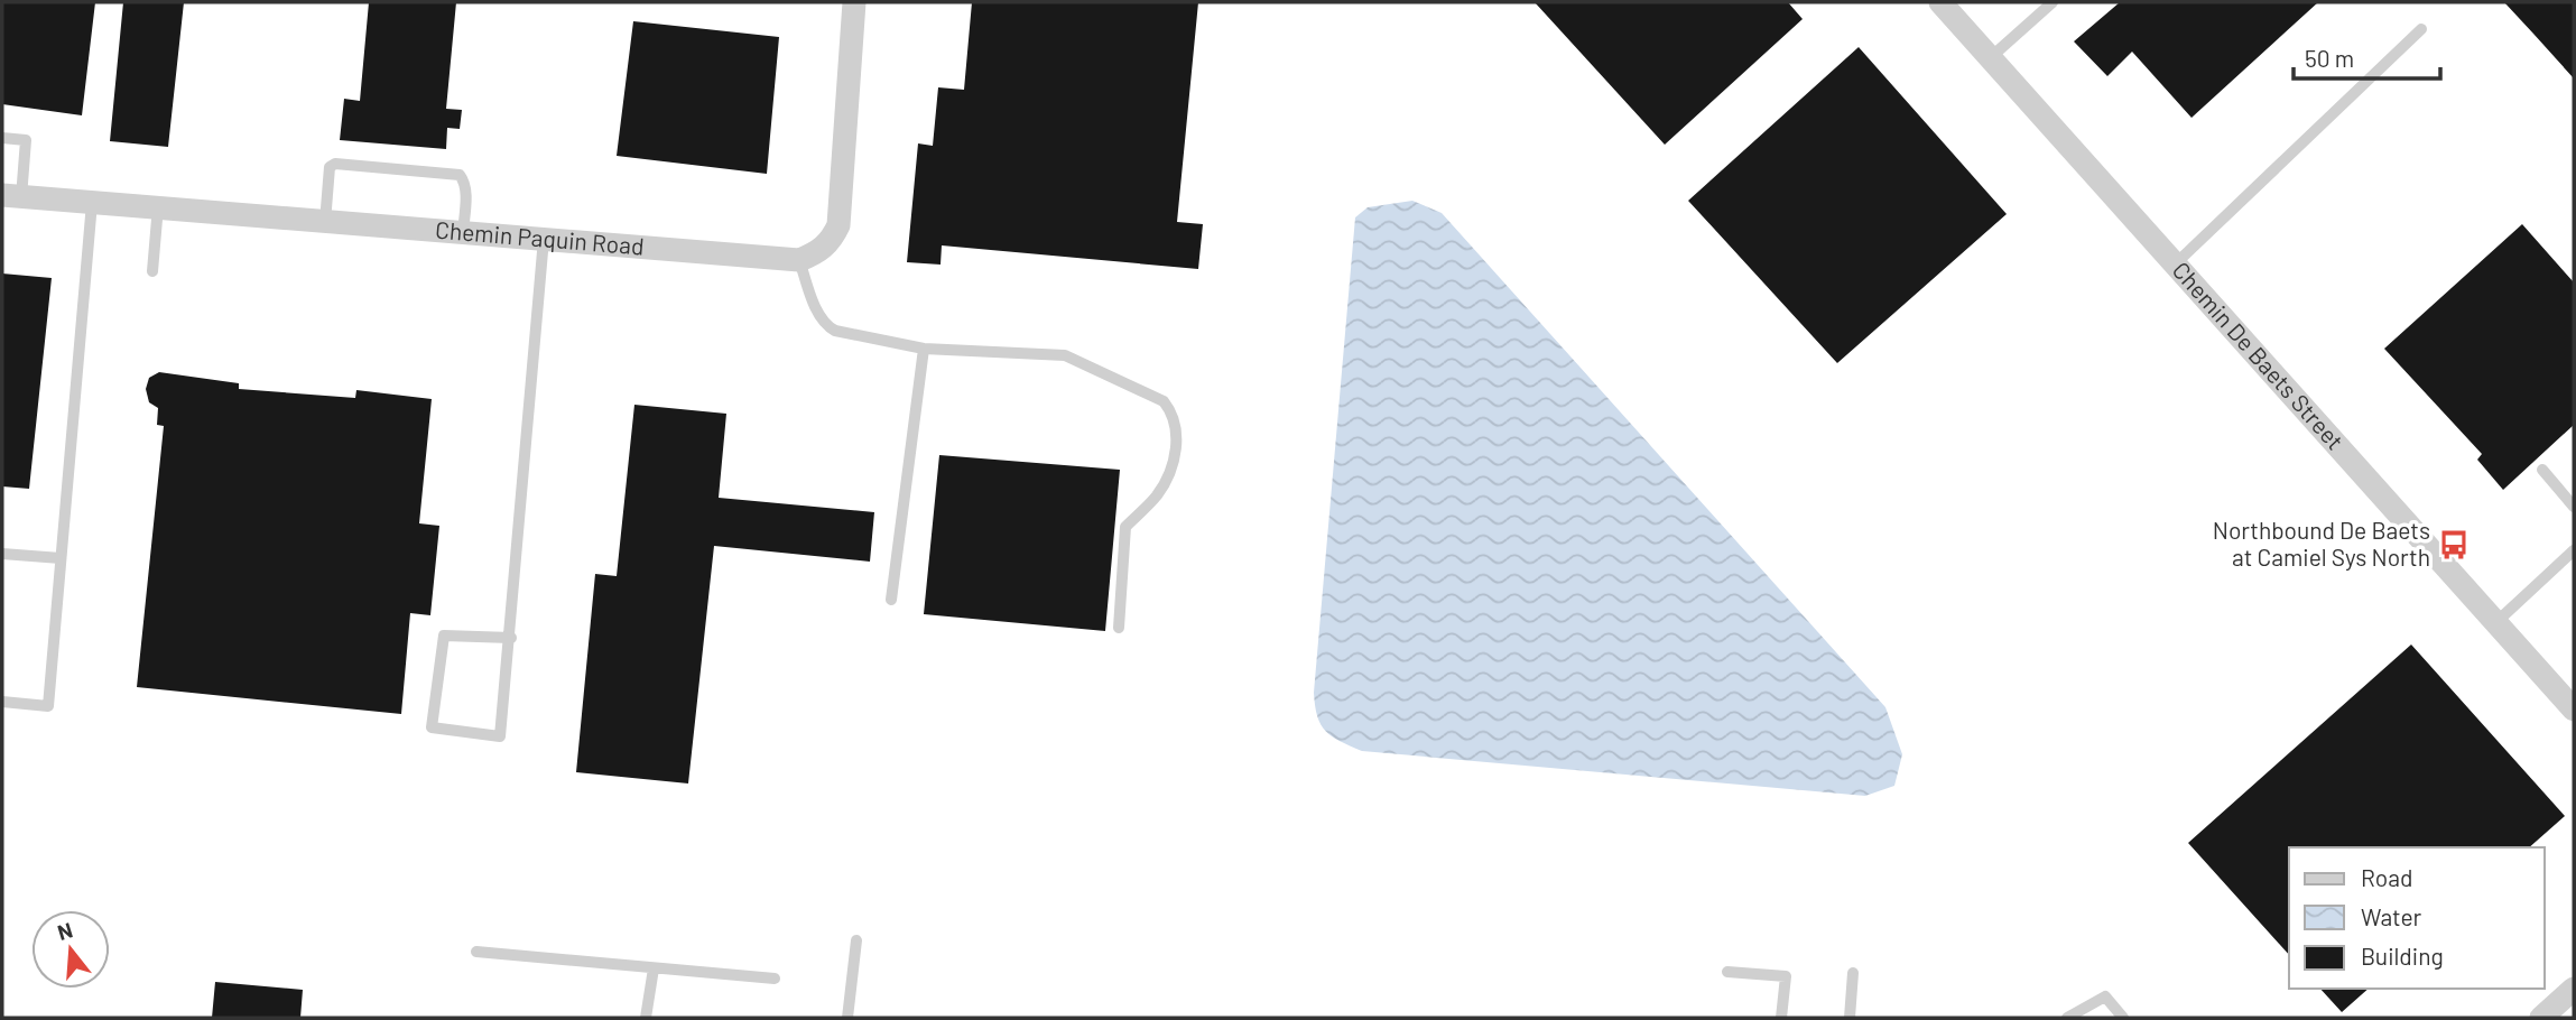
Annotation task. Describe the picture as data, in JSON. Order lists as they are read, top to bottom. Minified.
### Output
{"streets":{"street":["Chemin Paquin Road","Chemin De Baets Street"]},"places":{"bus stop":["Northbound De Baets at Camiel Sys North"]},"legend":["Road","Water","Building"],"scale_bar":"50 m","north":"top"}
